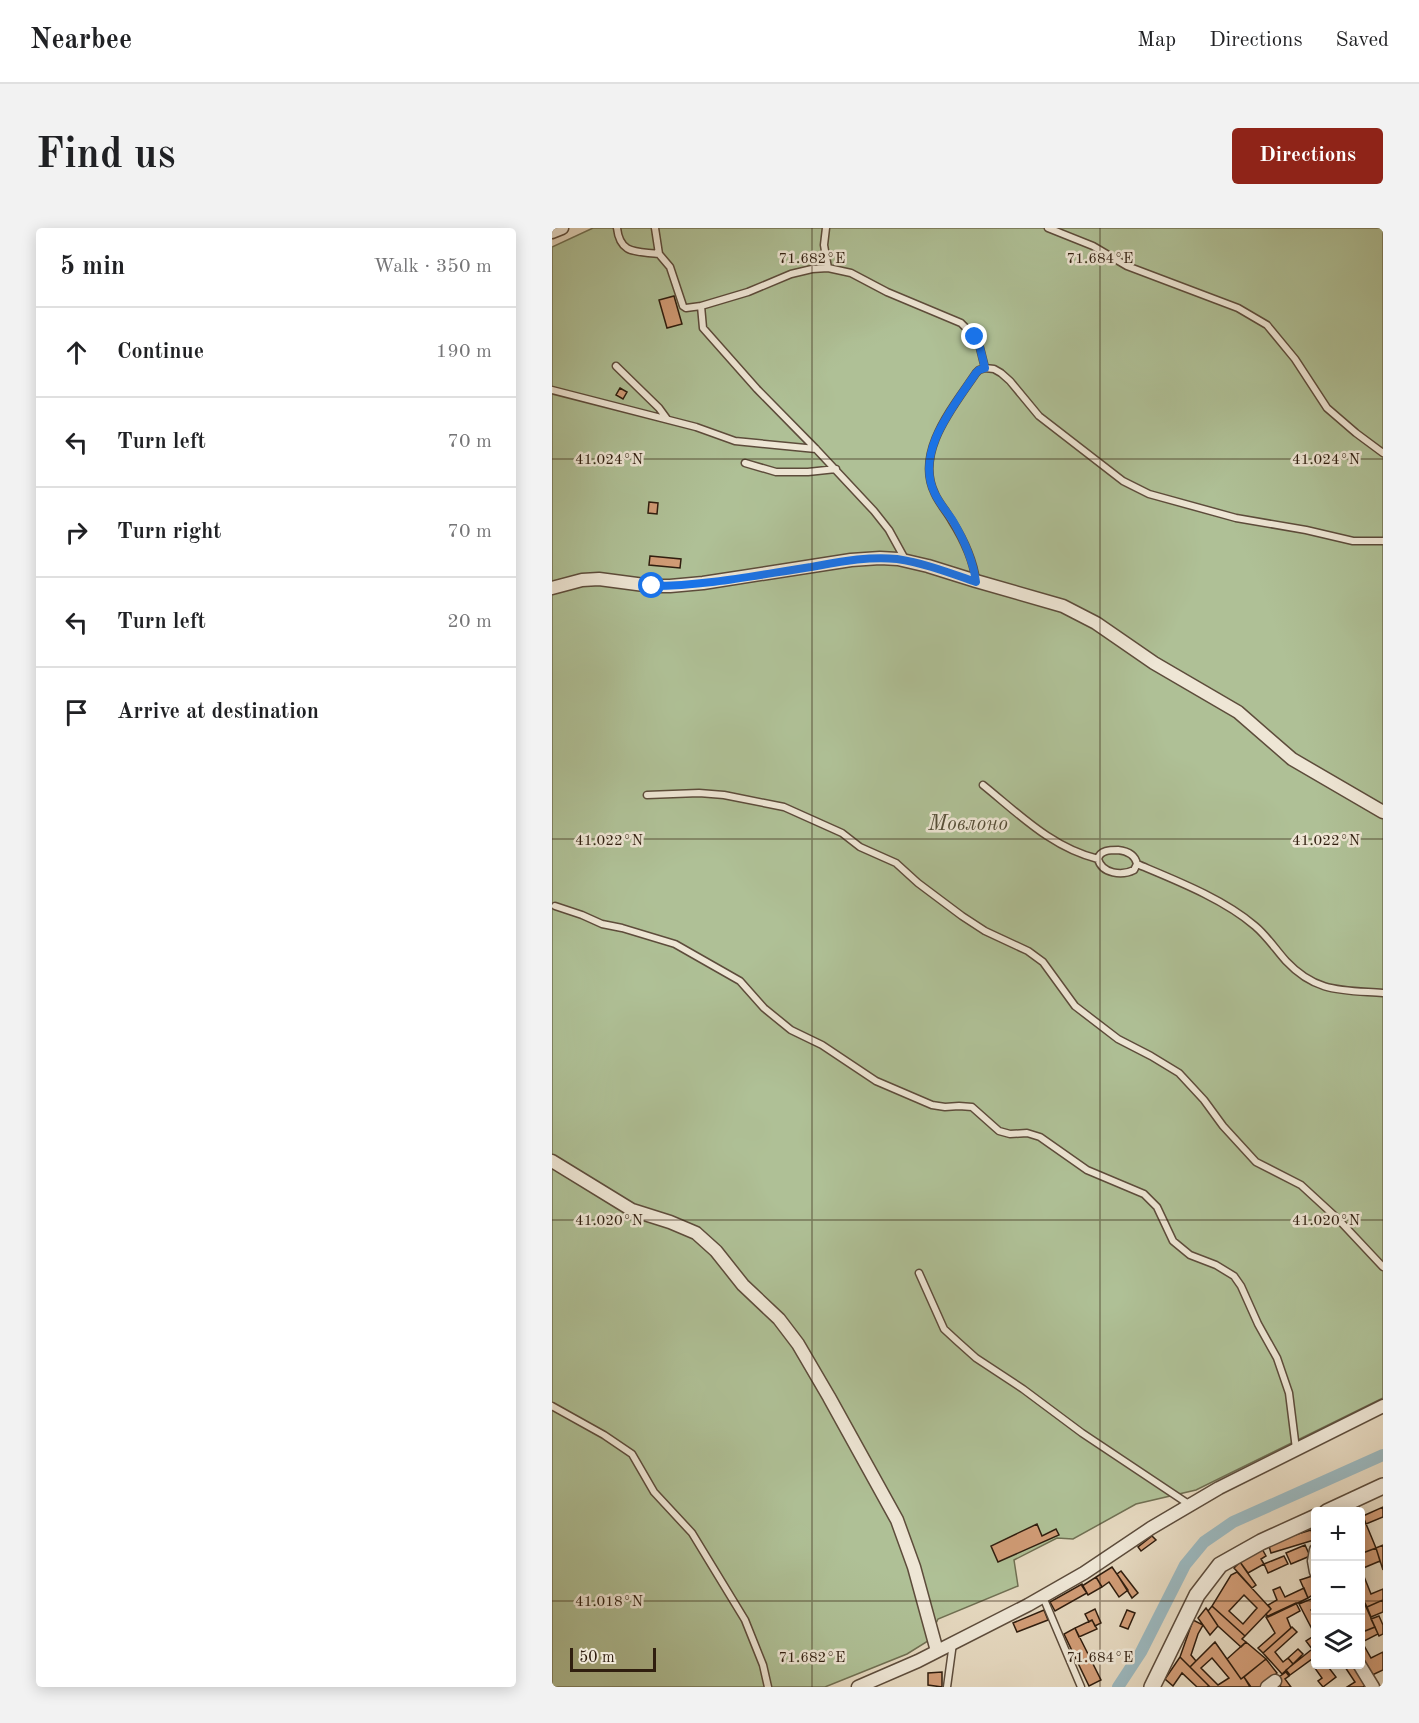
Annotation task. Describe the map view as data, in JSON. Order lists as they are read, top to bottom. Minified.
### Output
{"parks":["Мовлоно"],"scale_bar":"50 m","page":{"header":"Nearbee","nav":["Map","Directions","Saved"],"buttons":"Directions","title":"Find us","heading":["5 min","Walk · 350 m"],"list":[["Continue","190 m"],["Turn left","70 m"],["Turn right","70 m"],["Turn left","20 m"],"Arrive at destination"],"map_buttons":["+","−"],"scale":"50 m"},"coordinates":["71.682°E","71.684°E","41.024°N","41.022°N","41.020°N","41.018°N"]}
